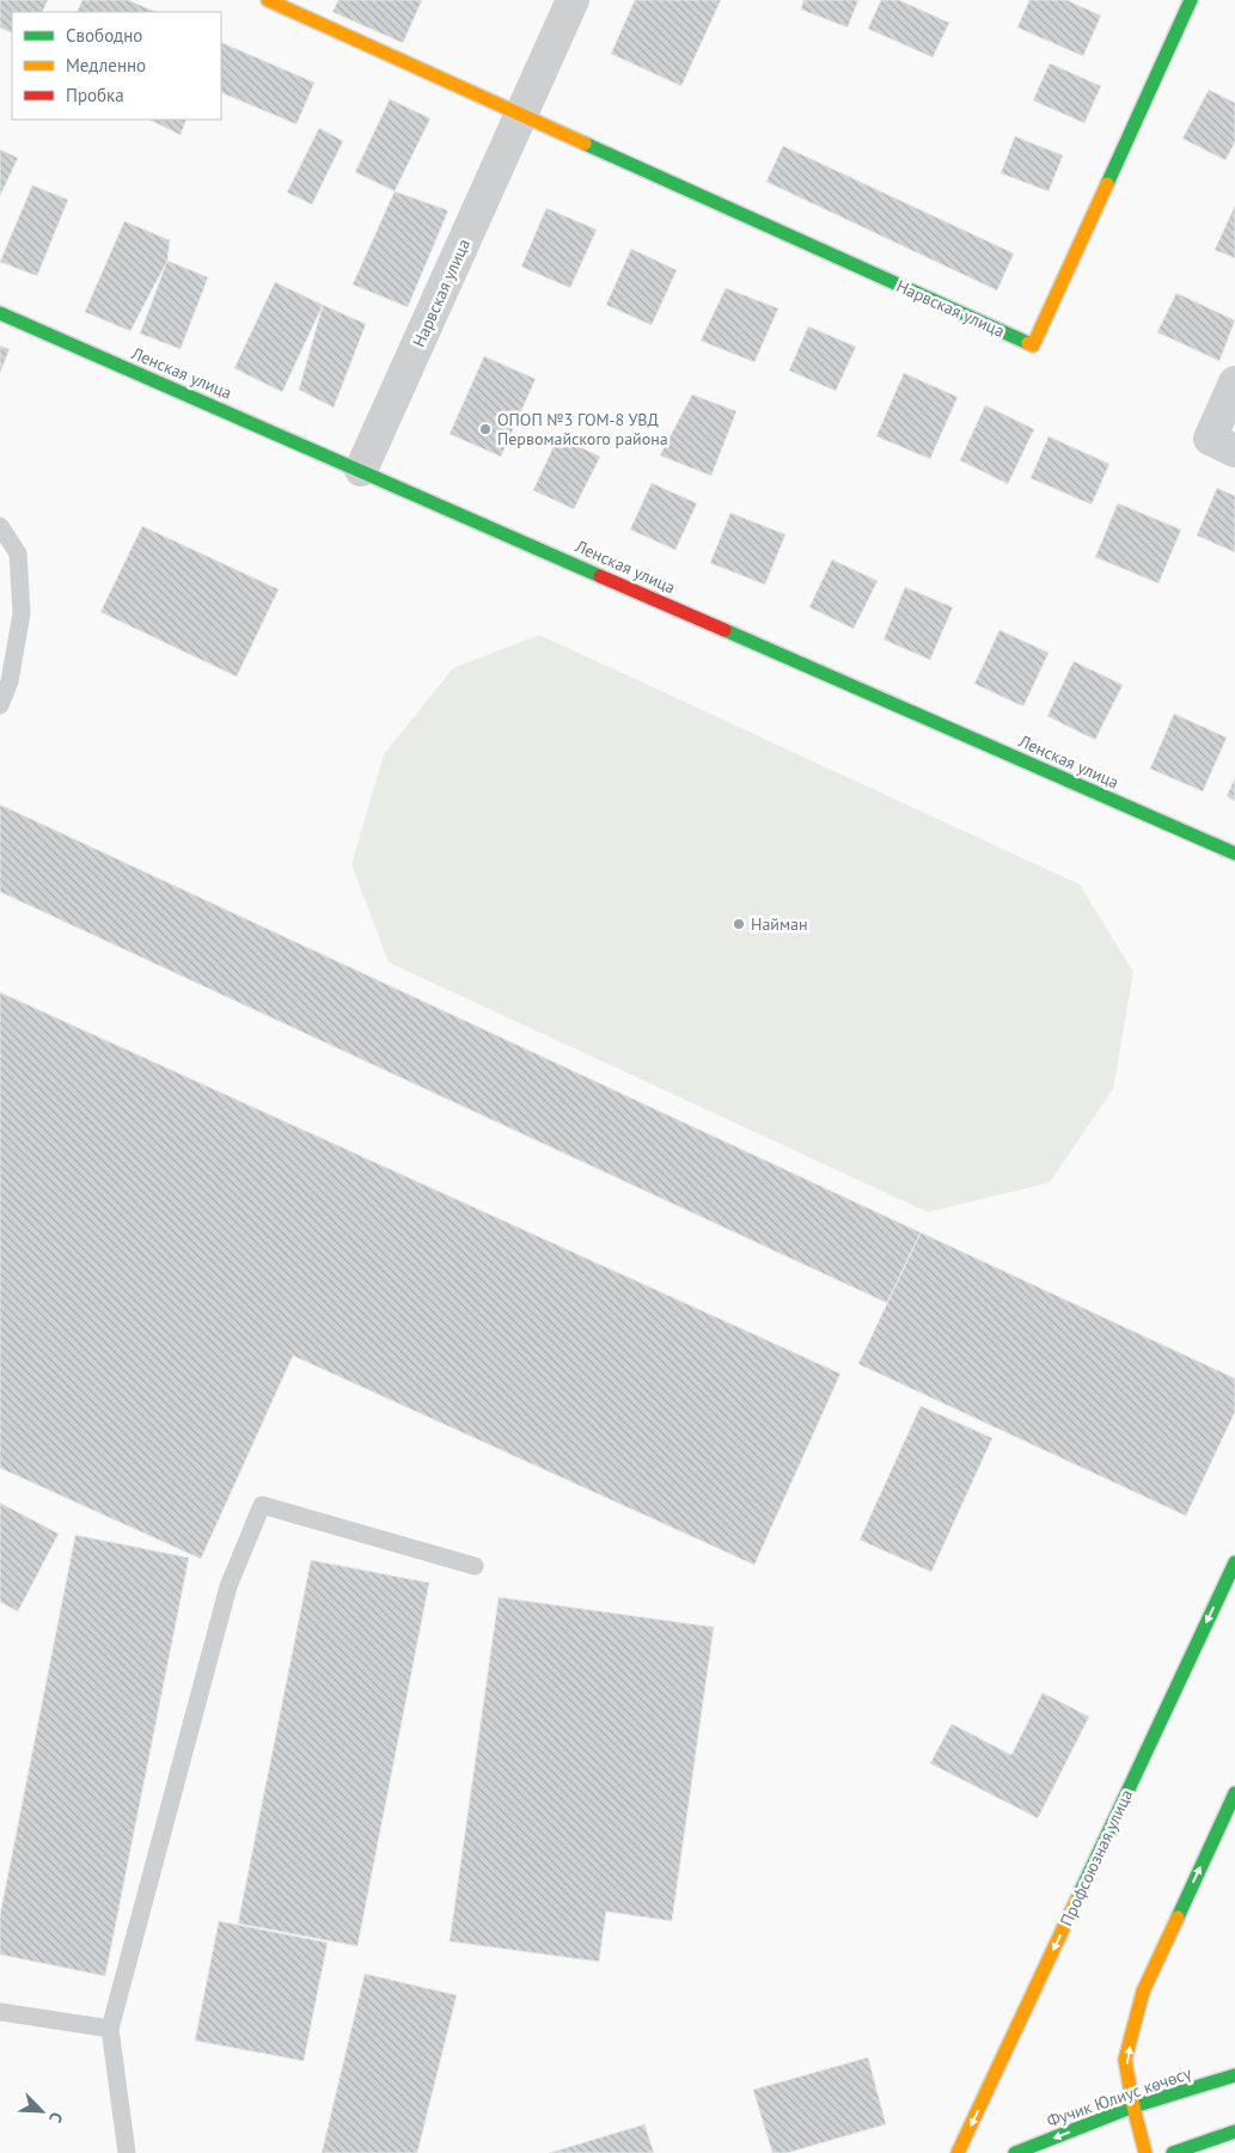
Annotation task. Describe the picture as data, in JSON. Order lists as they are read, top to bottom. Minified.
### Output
{"streets":{"street":["Нарвская улица","Ленская улица","Профсоюзная улица","Фучик Юлиус көчөсү"]},"crossings":[["Нарвская улица","Ленская улица"]],"one_way":["Фучик Юлиус көчөсү"],"places":["ОПОП №3 ГОМ-8 УВД Первомайского района","Найман"],"legend":["Свободно","Медленно","Пробка"],"north":"bottom right"}
